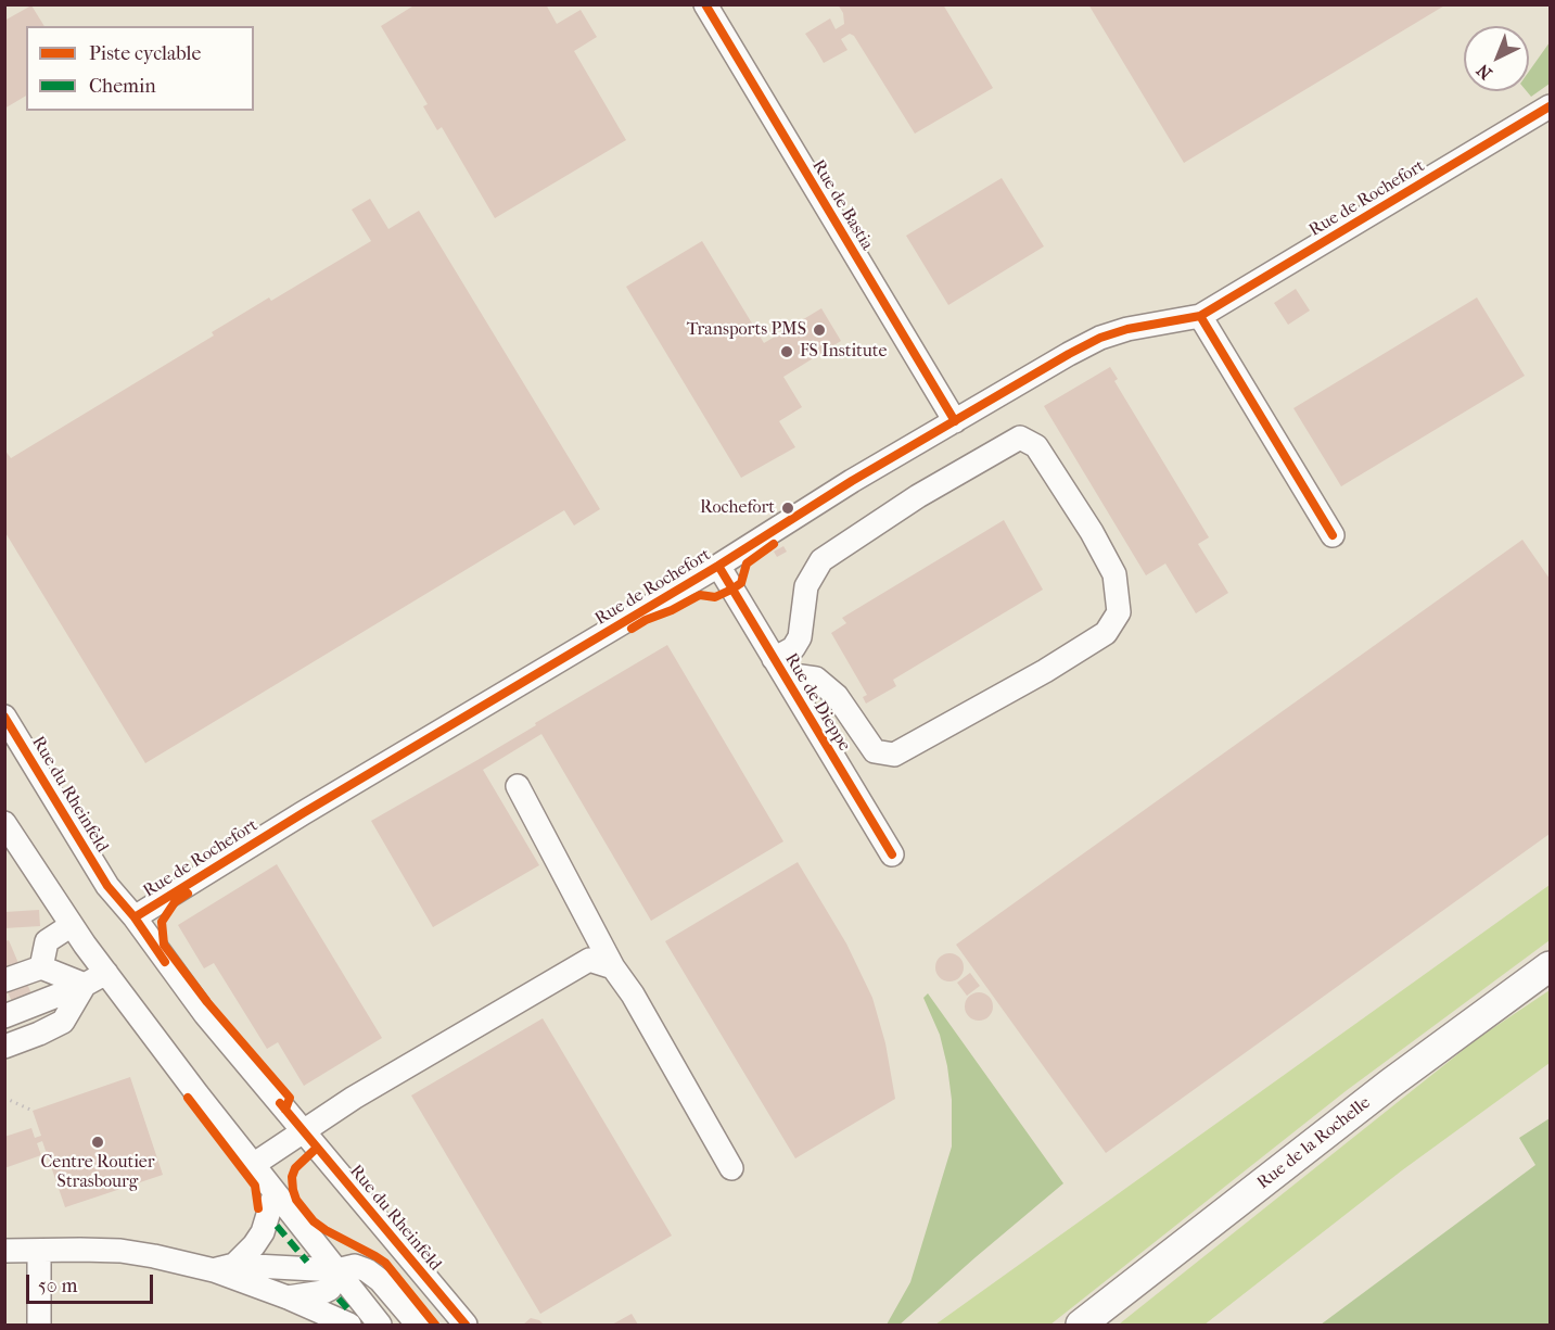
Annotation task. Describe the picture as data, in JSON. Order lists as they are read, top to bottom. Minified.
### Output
{"streets":{"main road":["Rue de la Rochelle"],"street":["Rue de Rochefort","Rue de Bastia","Rue de Dieppe","Rue du Rheinfeld"]},"crossings":[["Rue de Rochefort","Rue de Bastia"],["Rue de Rochefort","Rue de Dieppe"],["Rue de Rochefort","Rue du Rheinfeld"]],"places":["Transports PMS","FS Institute","Rochefort","Centre Routier Strasbourg"],"legend":["Piste cyclable","Chemin"],"scale_bar":"50 m","north":"bottom left"}
